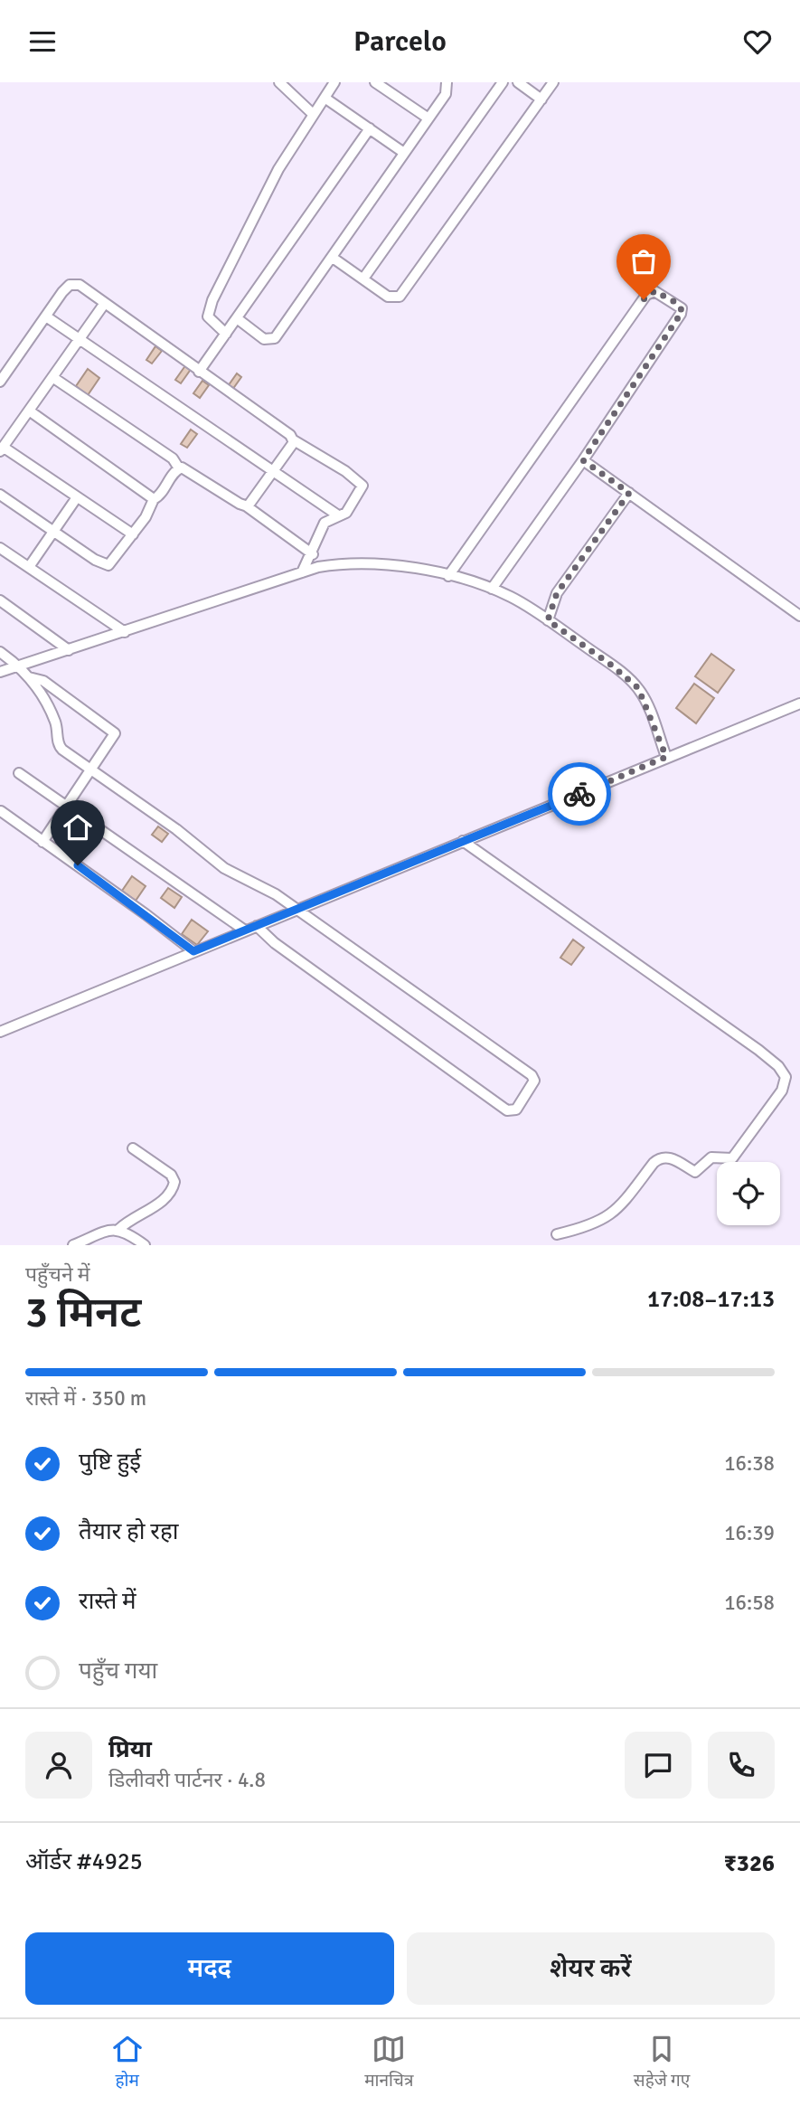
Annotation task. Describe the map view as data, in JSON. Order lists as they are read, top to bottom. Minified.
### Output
{"page":{"header":"Parcelo","heading":["3 मिनट","पहुँचने में","17:08–17:13"],"panel":["प्रिया","डिलीवरी पार्टनर · 4.8","ऑर्डर #4925","₹326"],"bar":"रास्ते में · 350 m","list":[["पुष्टि हुई","16:38"],["तैयार हो रहा","16:39"],["रास्ते में","16:58"],"पहुँच गया"],"buttons":["मदद","शेयर करें"],"tabs":["होम","मानचित्र","सहेजे गए"]}}
